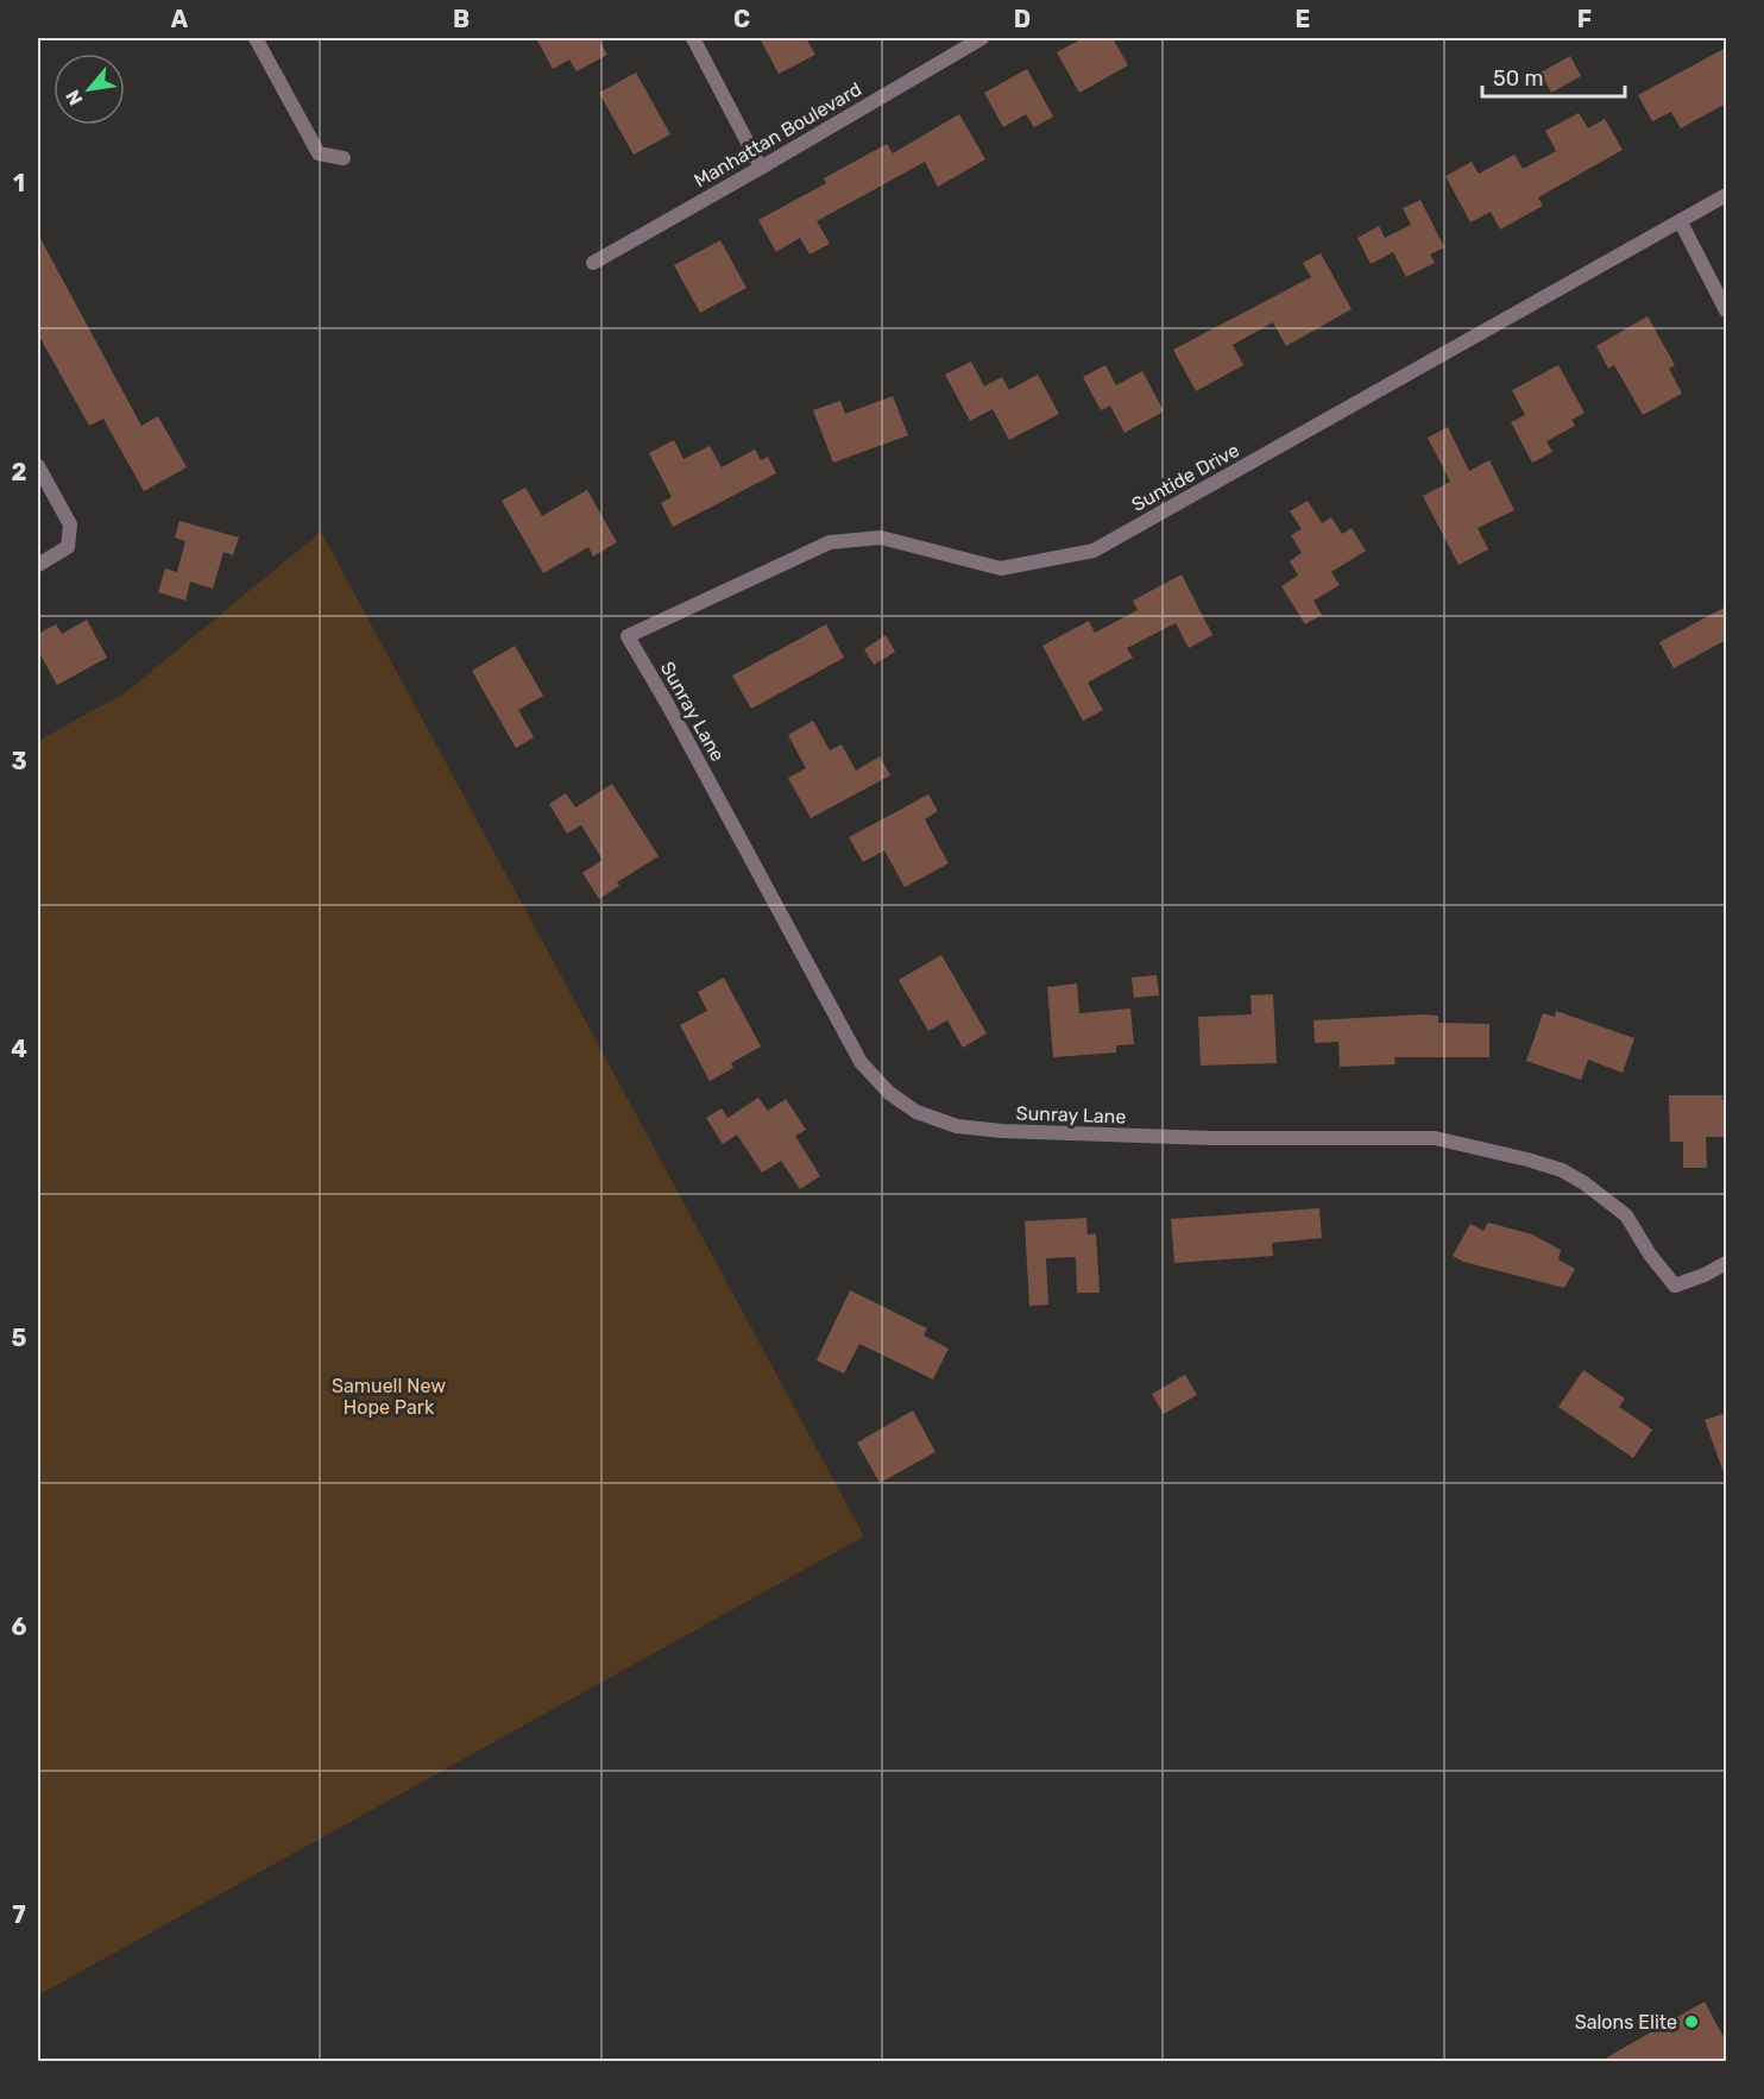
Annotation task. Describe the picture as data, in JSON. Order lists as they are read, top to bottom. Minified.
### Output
{"streets":{"street":["Manhattan Boulevard","Suntide Drive","Sunray Lane"]},"crossings":[["Suntide Drive","Sunray Lane"]],"parks":["Samuell New Hope Park"],"places":["Salons Elite"],"scale_bar":"50 m","north":"bottom left","grid":{"columns":["A","B","C","D","E","F"],"rows":["1","2","3","4","5","6","7"]}}
